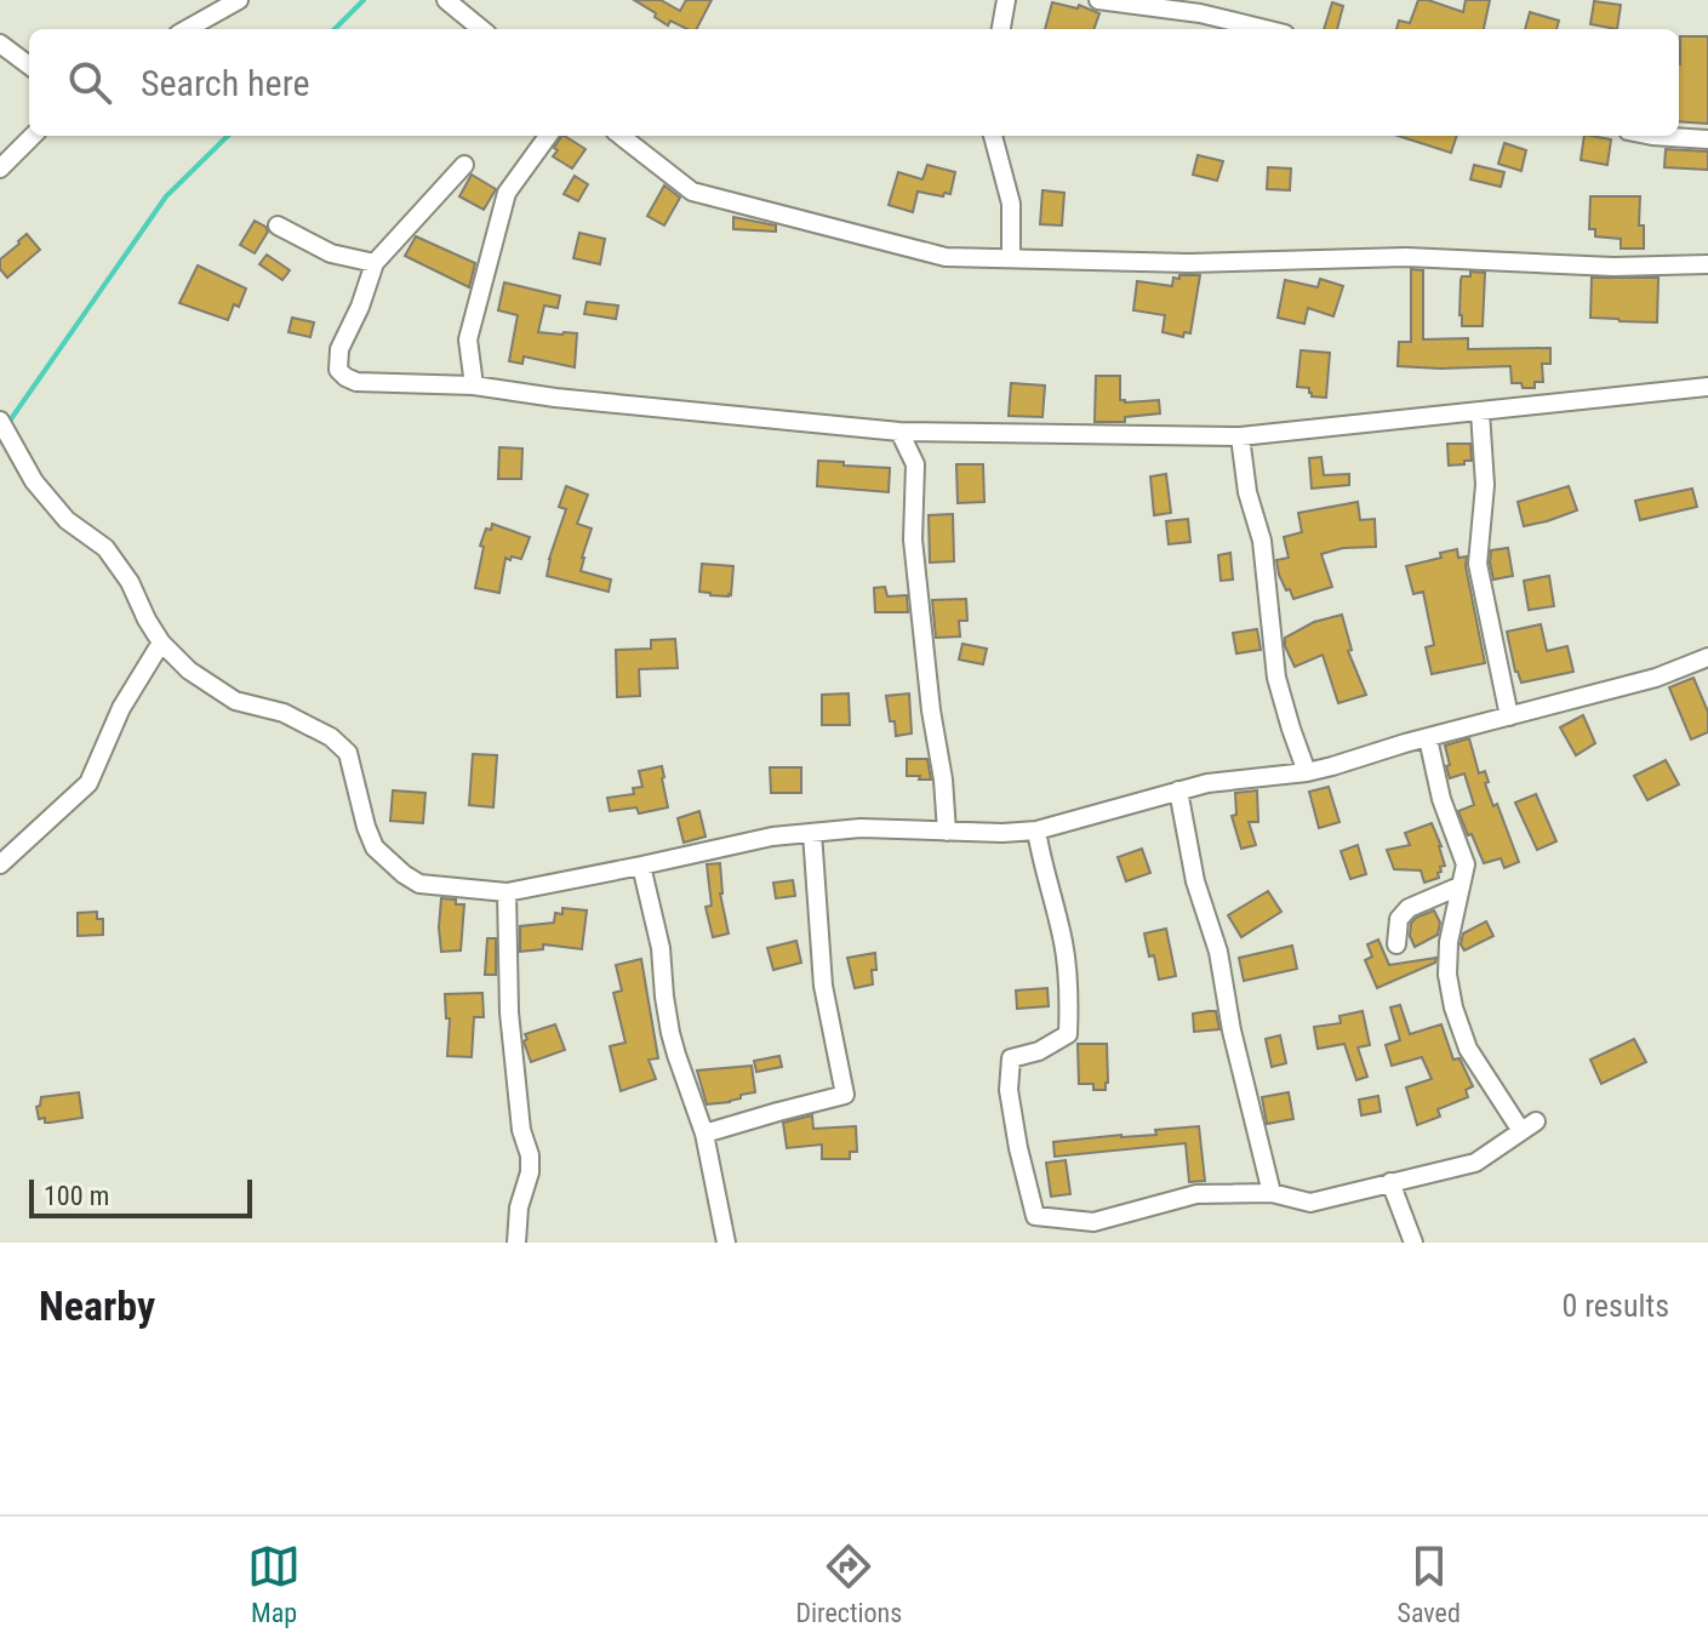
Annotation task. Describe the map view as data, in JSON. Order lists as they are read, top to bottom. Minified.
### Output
{"scale_bar":"100 m","page":{"search":"Search here","scale":"100 m","heading":["Nearby","0 results"],"nav":["Map","Directions","Saved"]}}
